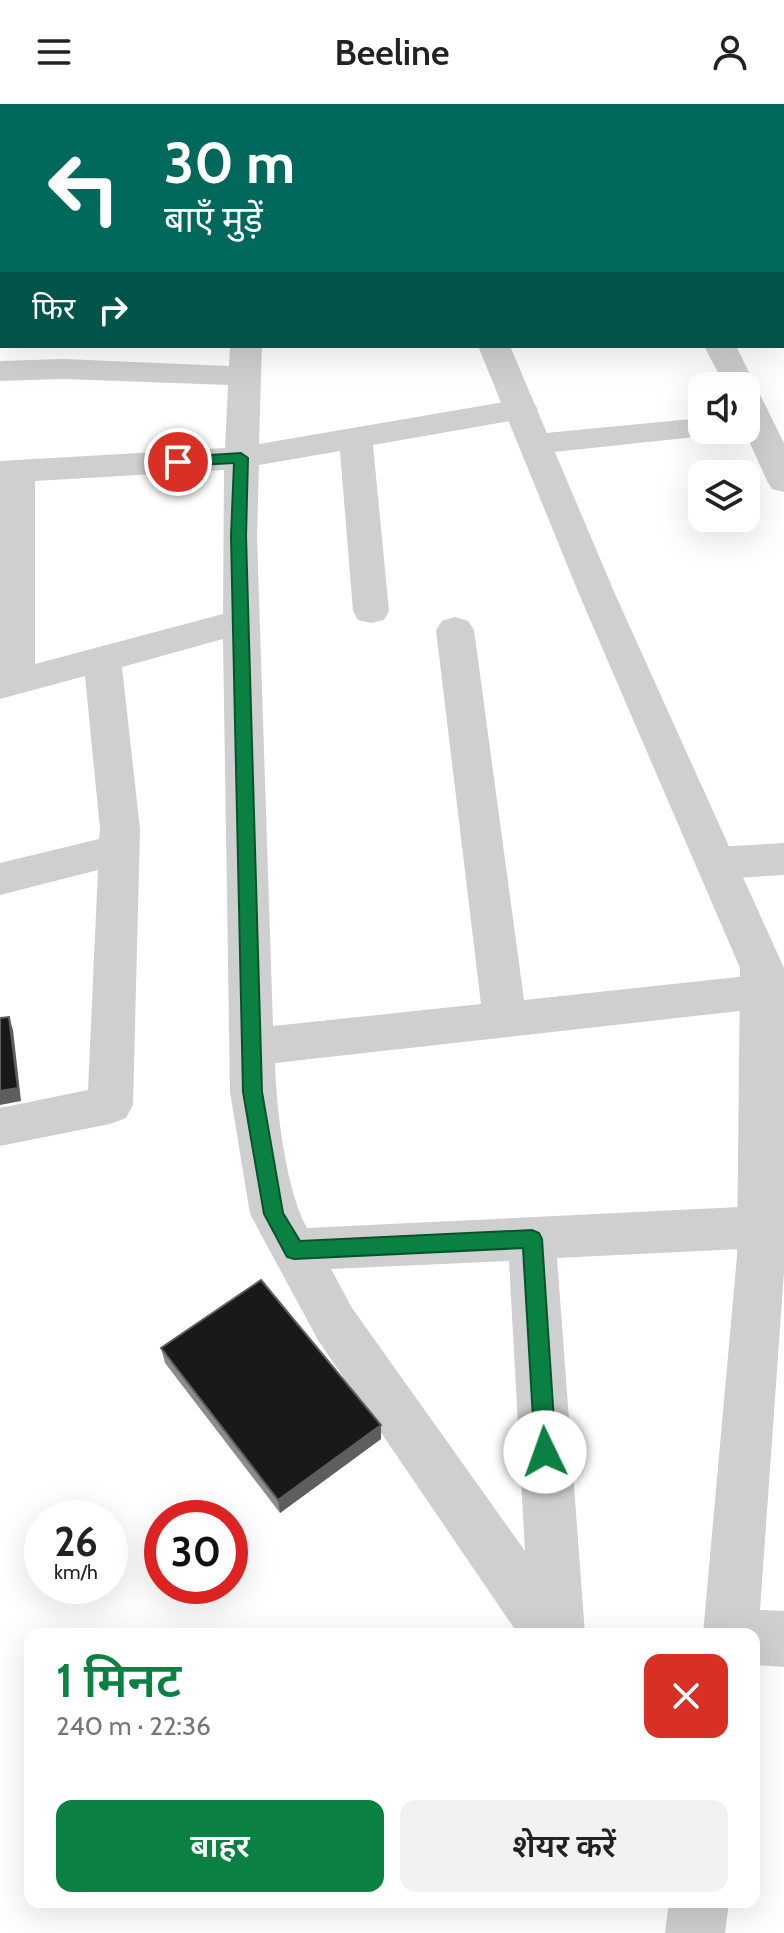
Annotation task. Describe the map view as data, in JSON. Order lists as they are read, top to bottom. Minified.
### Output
{"page":{"header":"Beeline","turn":["30 m","बाएँ मुड़ें"],"then":"फिर","speed":"26 km/h","limit":"30","heading":["1 मिनट","240 m · 22:36"],"buttons":["बाहर","शेयर करें"]}}
